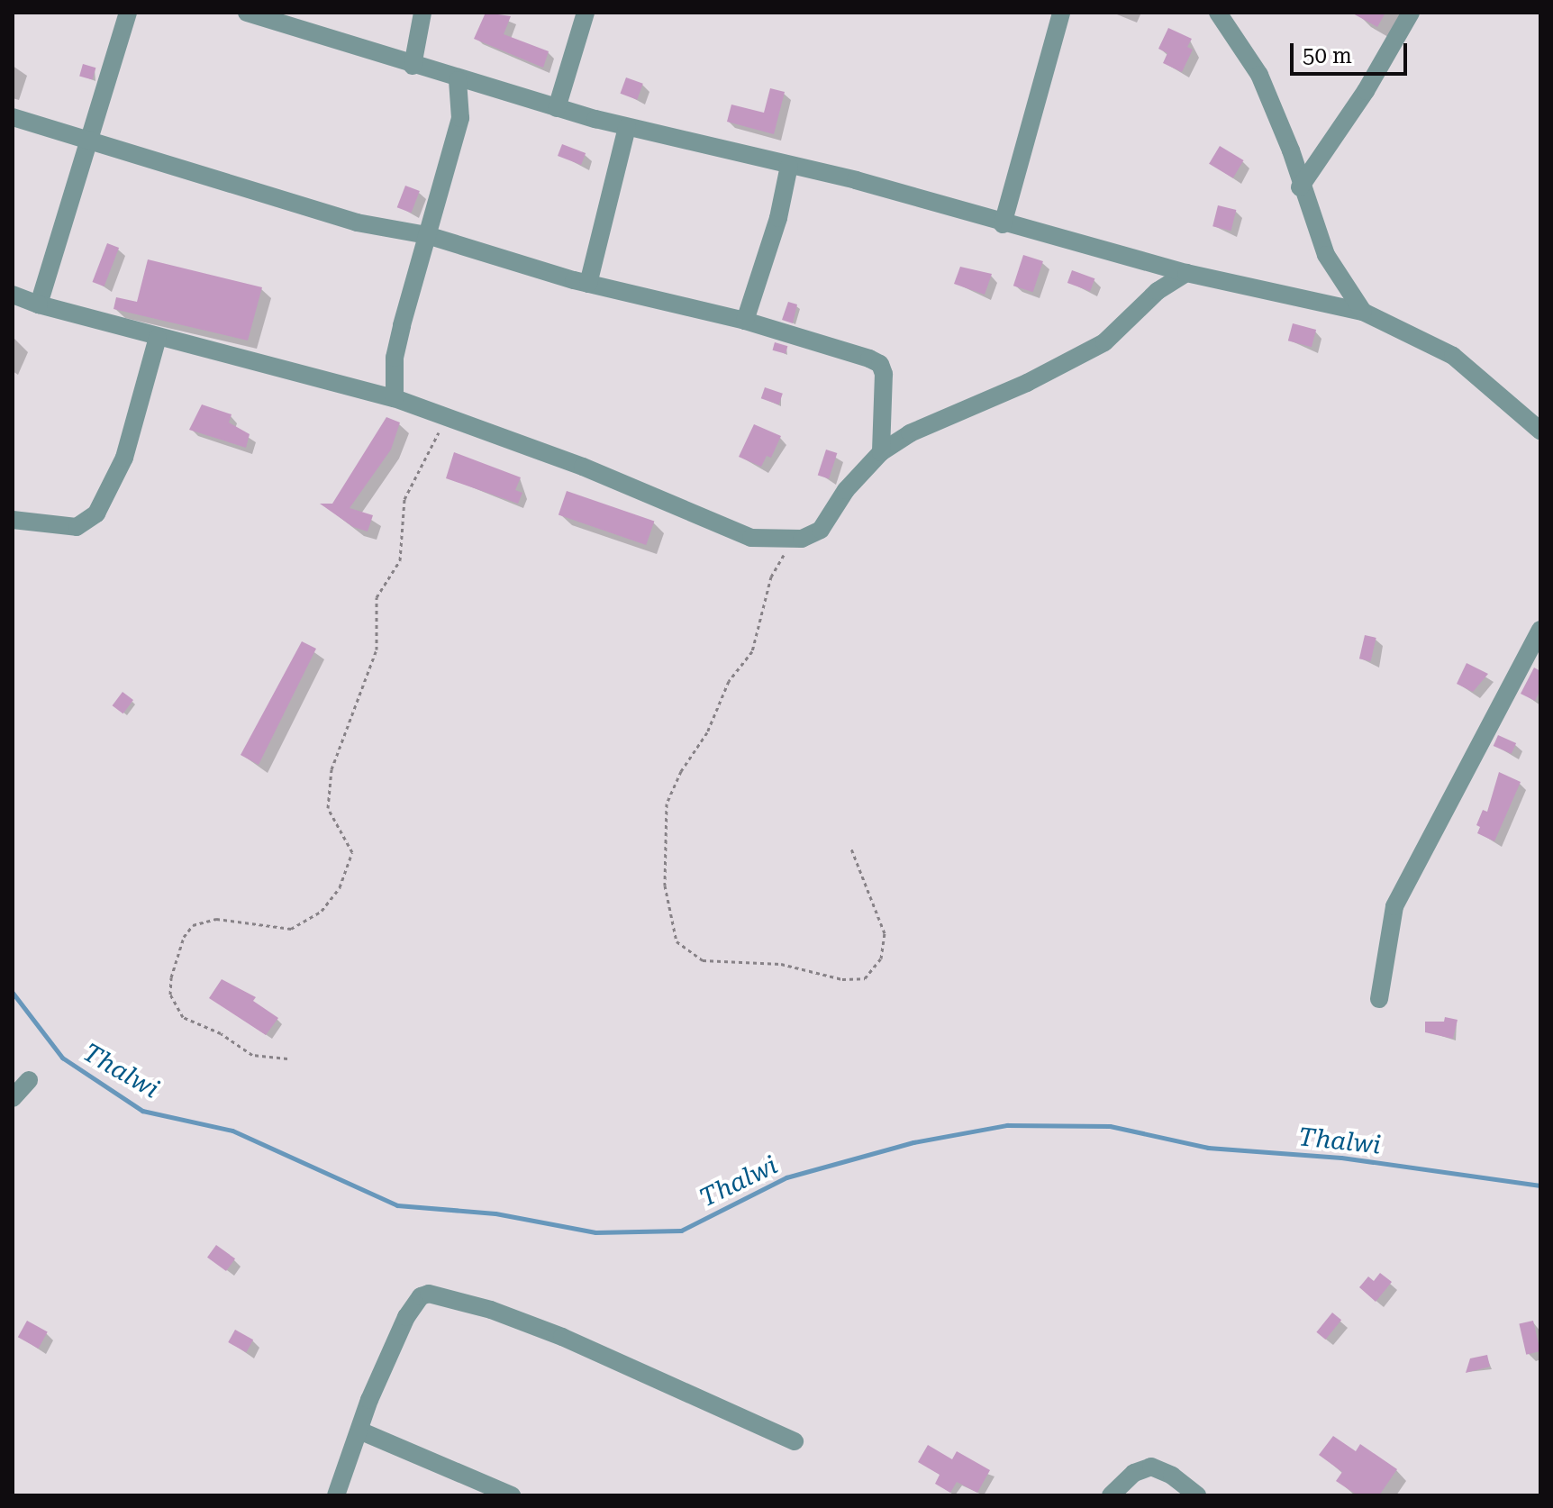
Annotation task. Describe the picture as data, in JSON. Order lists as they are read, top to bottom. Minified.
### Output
{"water":["Thalwi"],"scale_bar":"50 m"}
